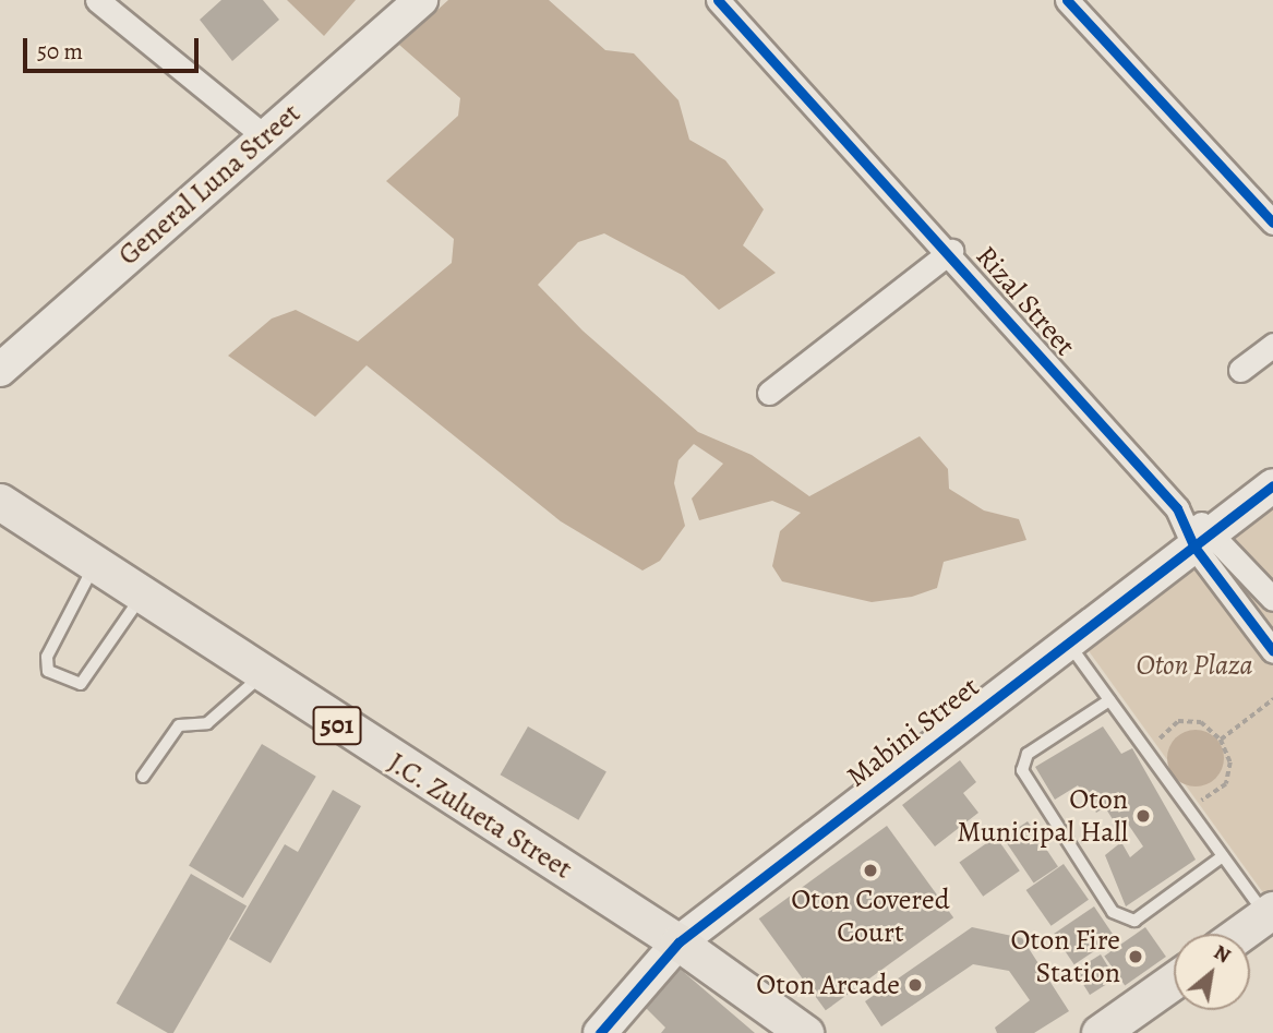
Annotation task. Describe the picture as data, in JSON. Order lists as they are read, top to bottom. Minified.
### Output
{"streets":{"main road":["501","J.C. Zulueta Street"],"street":["General Luna Street","Rizal Street","Mabini Street"]},"crossings":[["Rizal Street","Mabini Street"],["Mabini Street","J.C. Zulueta Street"]],"parks":["Oton Plaza"],"places":["Oton Municipal Hall","Oton Covered Court","Oton Fire Station","Oton Arcade"],"scale_bar":"50 m","north":"top right"}
